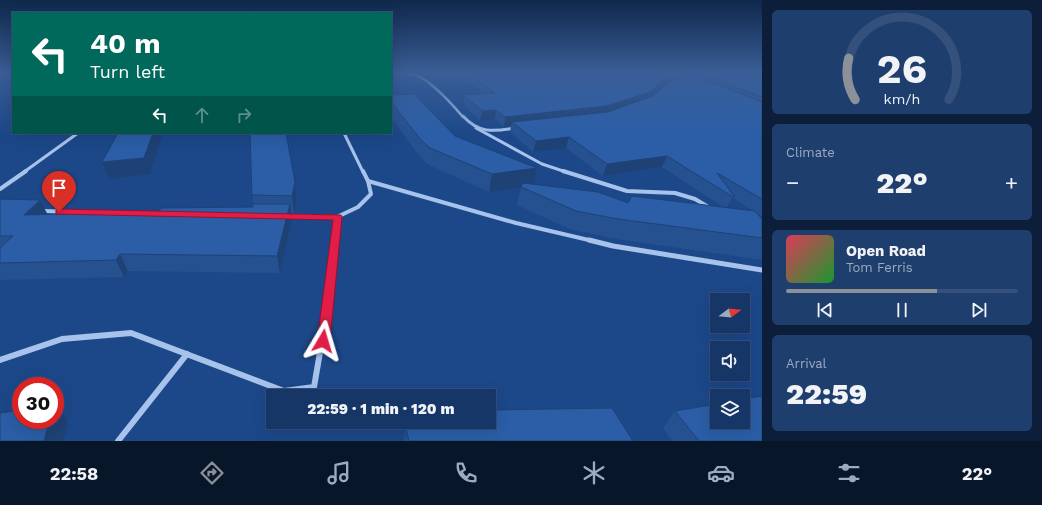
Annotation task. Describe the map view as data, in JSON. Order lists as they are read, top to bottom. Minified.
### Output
{"north":"right","page":{"turn":["40 m","Turn left"],"tile":["Climate",["Arrival","22:59"]],"heat":["−","22°","+"],"song":["Open Road","Tom Ferris"],"limit":"30","trip":"22:59 · 1 min · 120 m","tabs":["22:58","22°"],"gauge":["26","km/h"]}}
